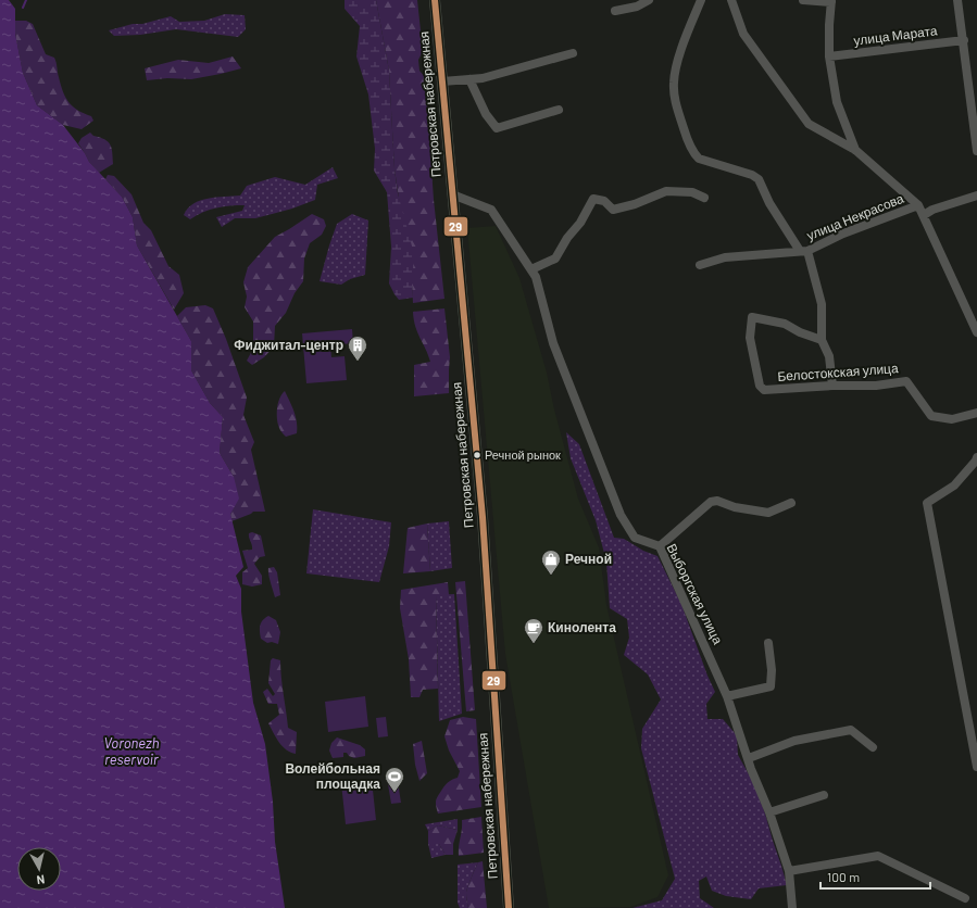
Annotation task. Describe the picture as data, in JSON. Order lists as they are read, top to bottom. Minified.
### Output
{"streets":{"main road":["Петровская набережная"],"street":["улица Марата","улица Некрасова","Белостокская улица","Выборгская улица"]},"crossings":[["Петровская набережная","Выборгская улица"]],"water":["Voronezh reservoir"],"places":{"building":["Фиджитал-центр"],"other":["Речной рынок"],"shop":["Речной"],"cafe":["Кинолента"],"sports":["Волейбольная площадка"]},"lines":["transit line 29"],"scale_bar":"100 m","north":"bottom"}
